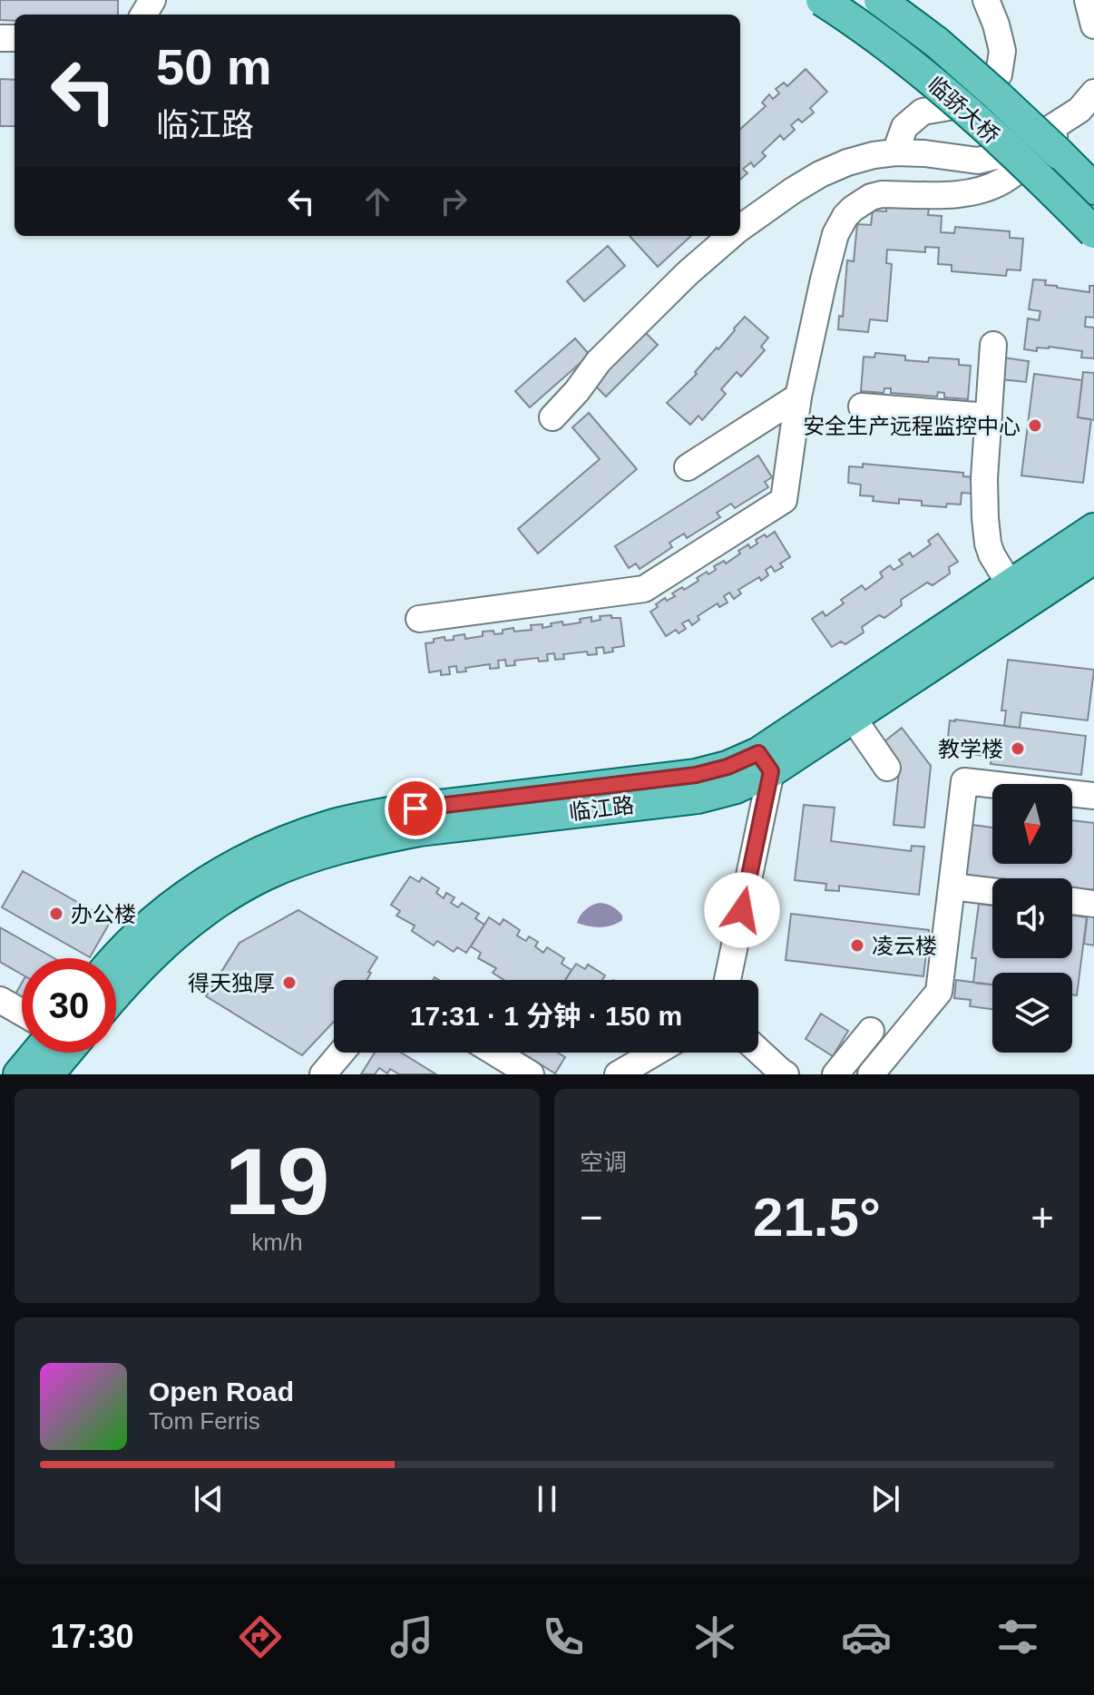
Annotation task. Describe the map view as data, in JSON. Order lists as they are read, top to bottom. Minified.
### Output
{"streets":{"main road":["临骄大桥","临江路"]},"places":["安全生产远程监控中心","教学楼","办公楼","凌云楼","得天独厚"],"north":"bottom","page":{"turn":["50 m","临江路"],"limit":"30","trip":"17:31 · 1 分钟 · 150 m","tile":[["19","km/h"],"空调"],"heat":["−","21.5°","+"],"song":["Open Road","Tom Ferris"],"tabs":"17:30"}}
